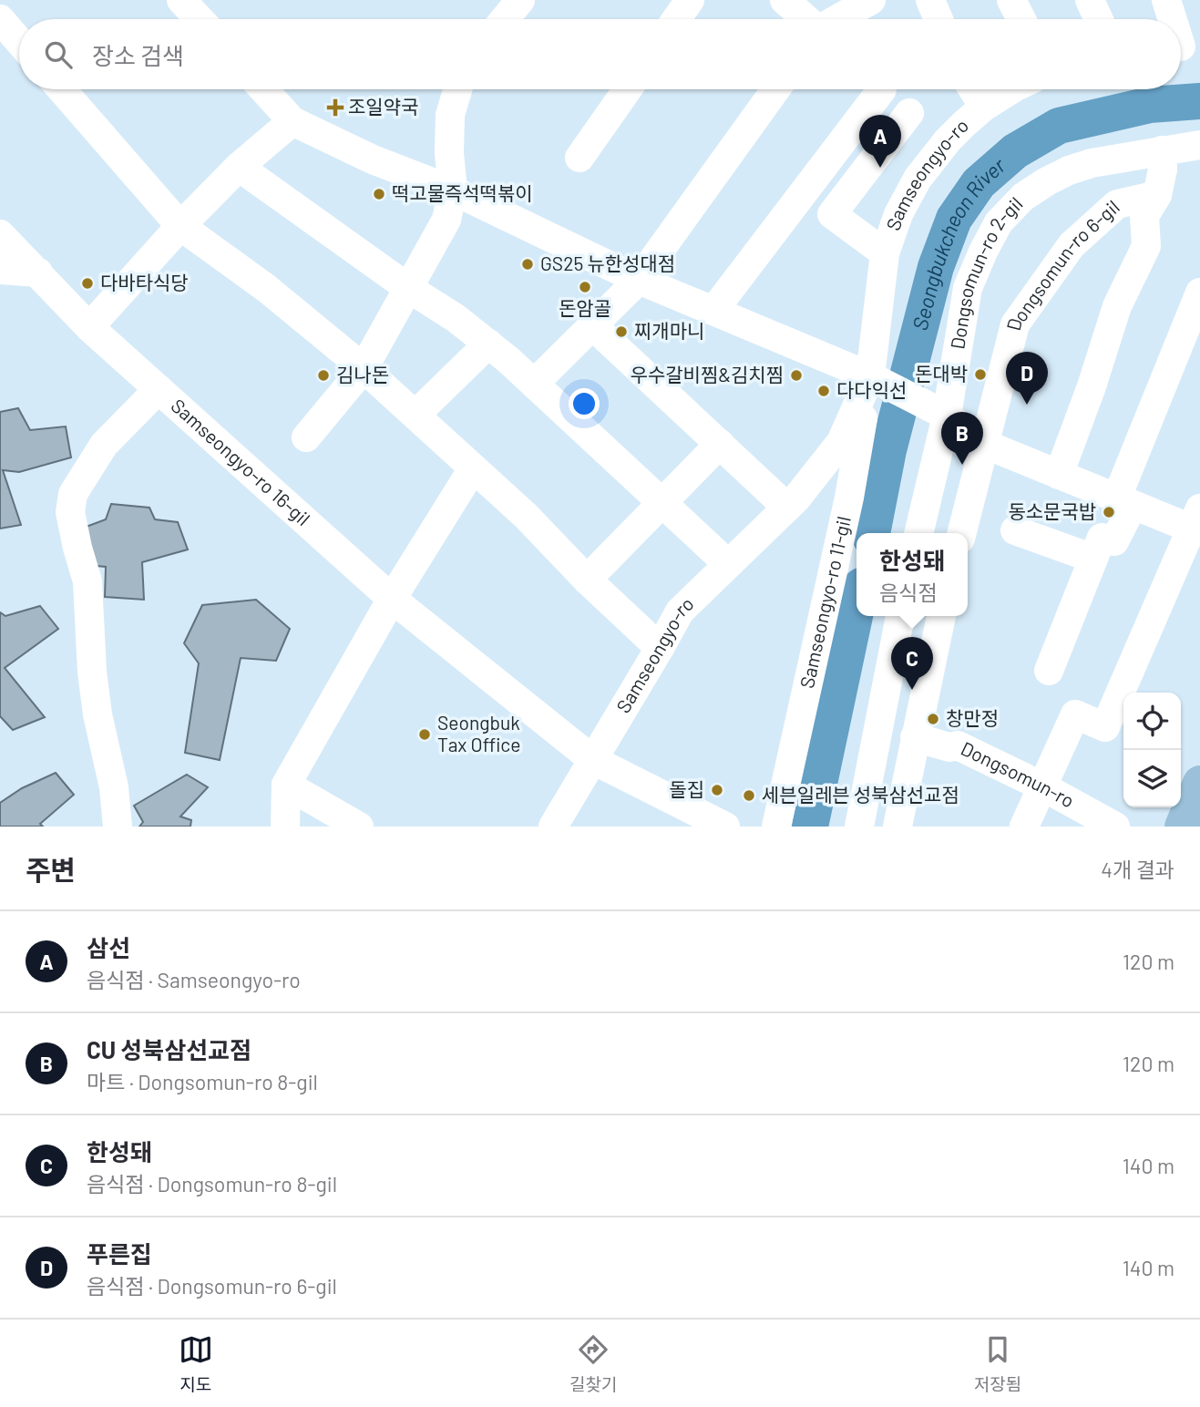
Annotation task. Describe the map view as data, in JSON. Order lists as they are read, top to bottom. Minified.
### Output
{"streets":{"street":["Samseongyo-ro","Dongsomun-ro 6-gil","Dongsomun-ro 2-gil","Samseongyo-ro 16-gil","Samseongyo-ro 11-gil","Dongsomun-ro"]},"crossings":[["Samseongyo-ro","Samseongyo-ro 16-gil"],["Samseongyo-ro","Samseongyo-ro 11-gil"],["Dongsomun-ro 6-gil","Dongsomun-ro 2-gil"]],"water":["Seongbukcheon River"],"places":{"health":["조일약국"],"other":["떡고물즉석떡볶이","GS25 뉴한성대점","다바타식당","돈암골","찌개마니","돈대박","김나돈","우수갈비찜&김치찜","다다익선","동소문국밥","창만정","Seongbuk Tax Office","돌집","세븐일레븐 성북삼선교점"]},"page":{"search":"장소 검색","pins":["A","D","B","C"],"popup":["한성돼","음식점"],"heading":["주변","4개 결과"],"list":[{"mark":"A","name":"삼선","note":"음식점 · Samseongyo-ro","value":"120 m"},{"mark":"B","name":"CU 성북삼선교점","note":"마트 · Dongsomun-ro 8-gil","value":"120 m"},{"mark":"C","name":"한성돼","note":"음식점 · Dongsomun-ro 8-gil","value":"140 m"},{"mark":"D","name":"푸른집","note":"음식점 · Dongsomun-ro 6-gil","value":"140 m"}],"nav":["지도","길찾기","저장됨"]}}
